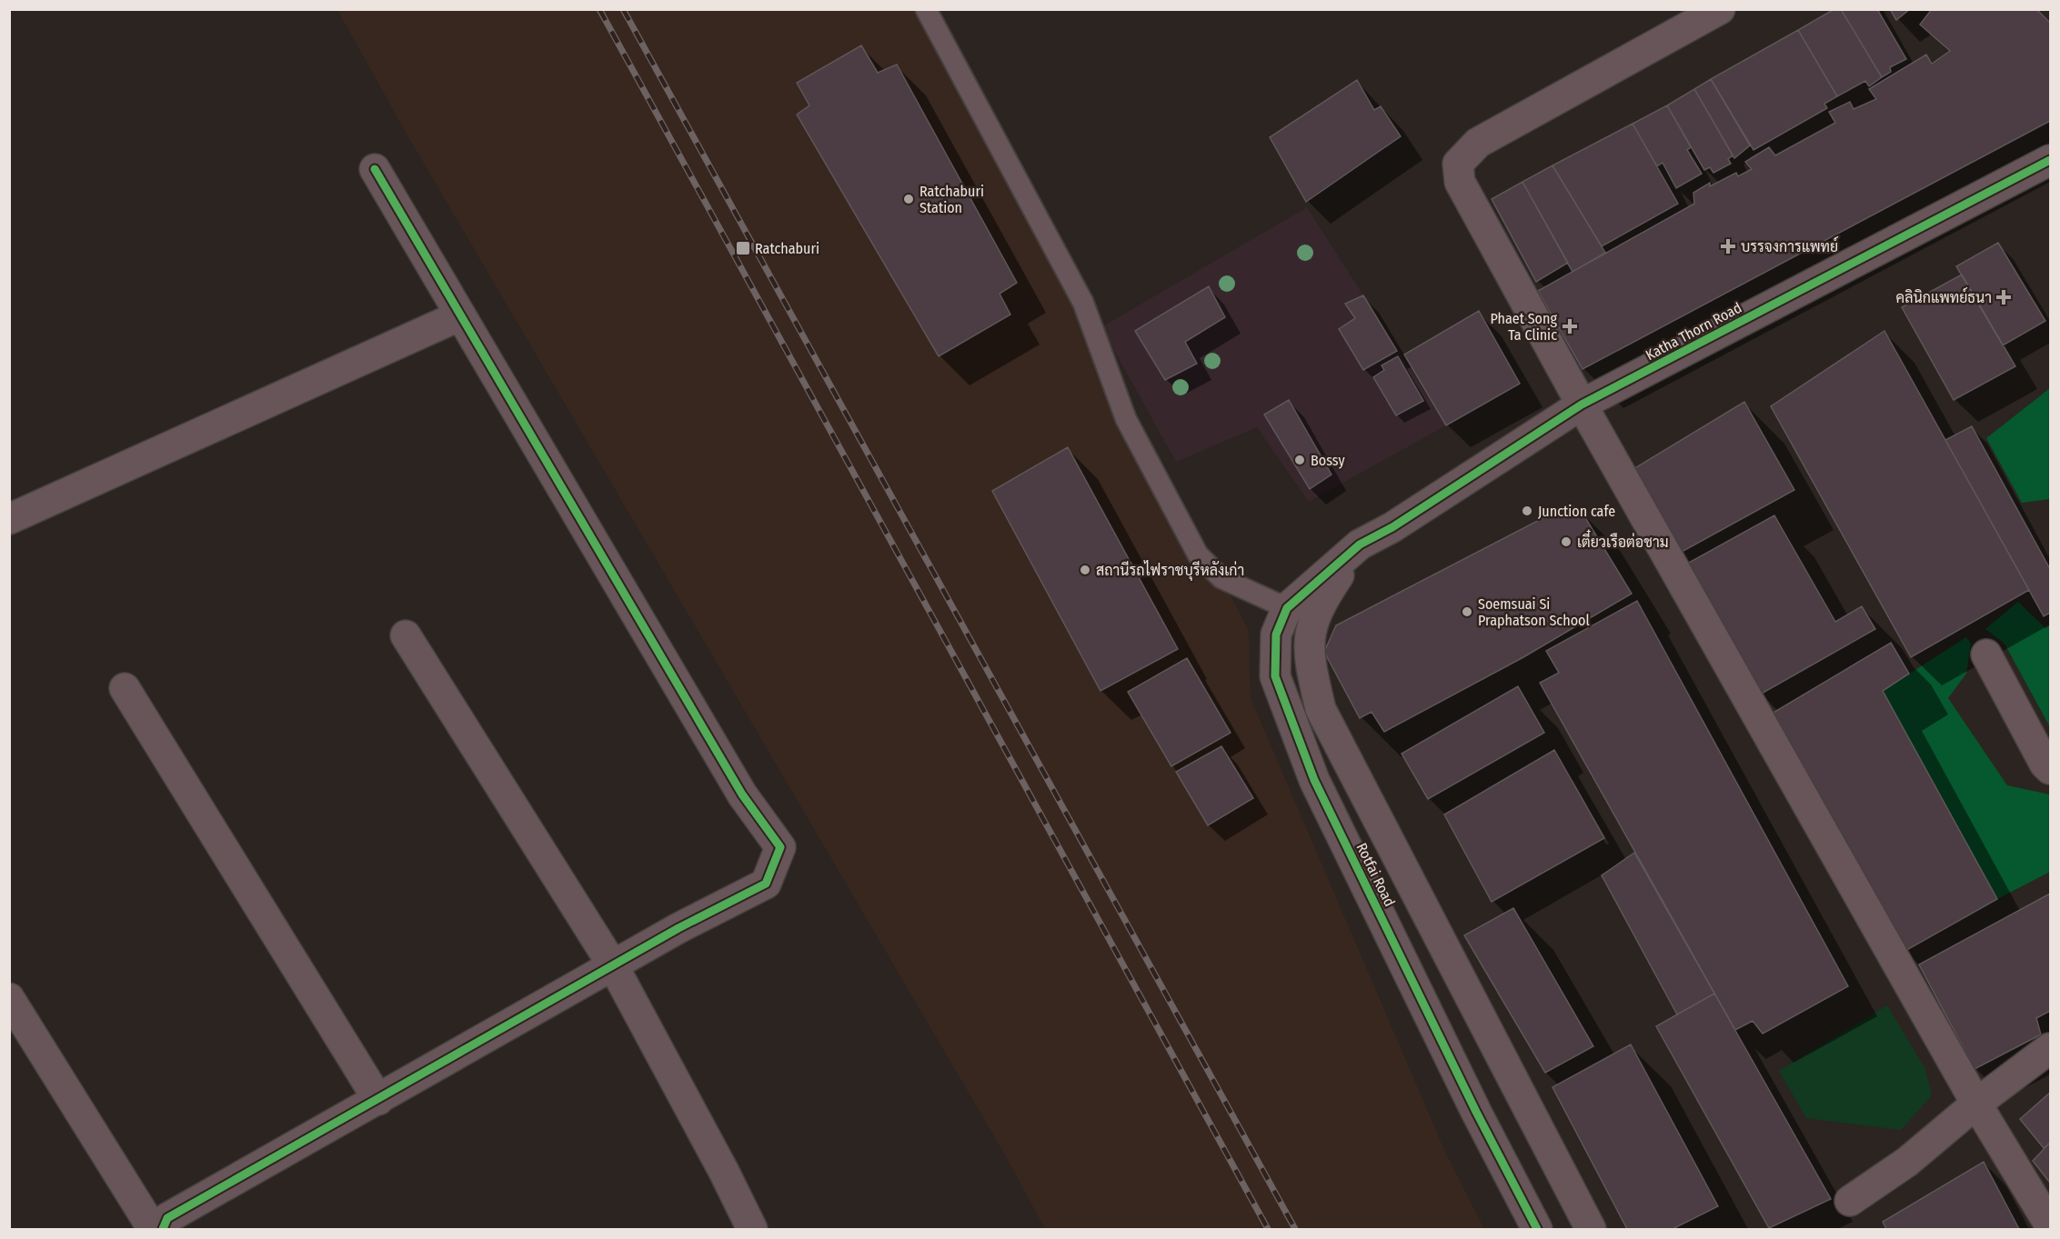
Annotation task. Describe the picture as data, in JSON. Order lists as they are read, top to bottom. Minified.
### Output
{"streets":{"street":["Katha Thorn Road","Rotfai Road"]},"crossings":[["Katha Thorn Road","Rotfai Road"]],"places":{"other":["Ratchaburi Station","Bossy","Junction cafe","เตี๋ยวเรือต่อชาม","สถานีรถไฟราชบุรีหลังเก่า","Soemsuai Si Praphatson School"],"health":["บรรจงการแพทย์","คลินิกแพทย์ธนา","Phaet Song Ta Clinic"],"transit":["Ratchaburi"]}}
